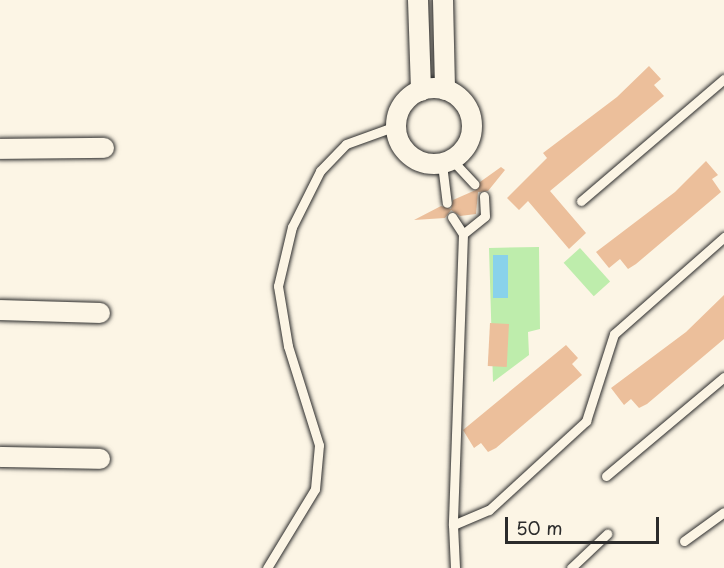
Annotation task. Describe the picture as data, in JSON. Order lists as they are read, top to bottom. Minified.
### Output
{"scale_bar":"50 m"}
